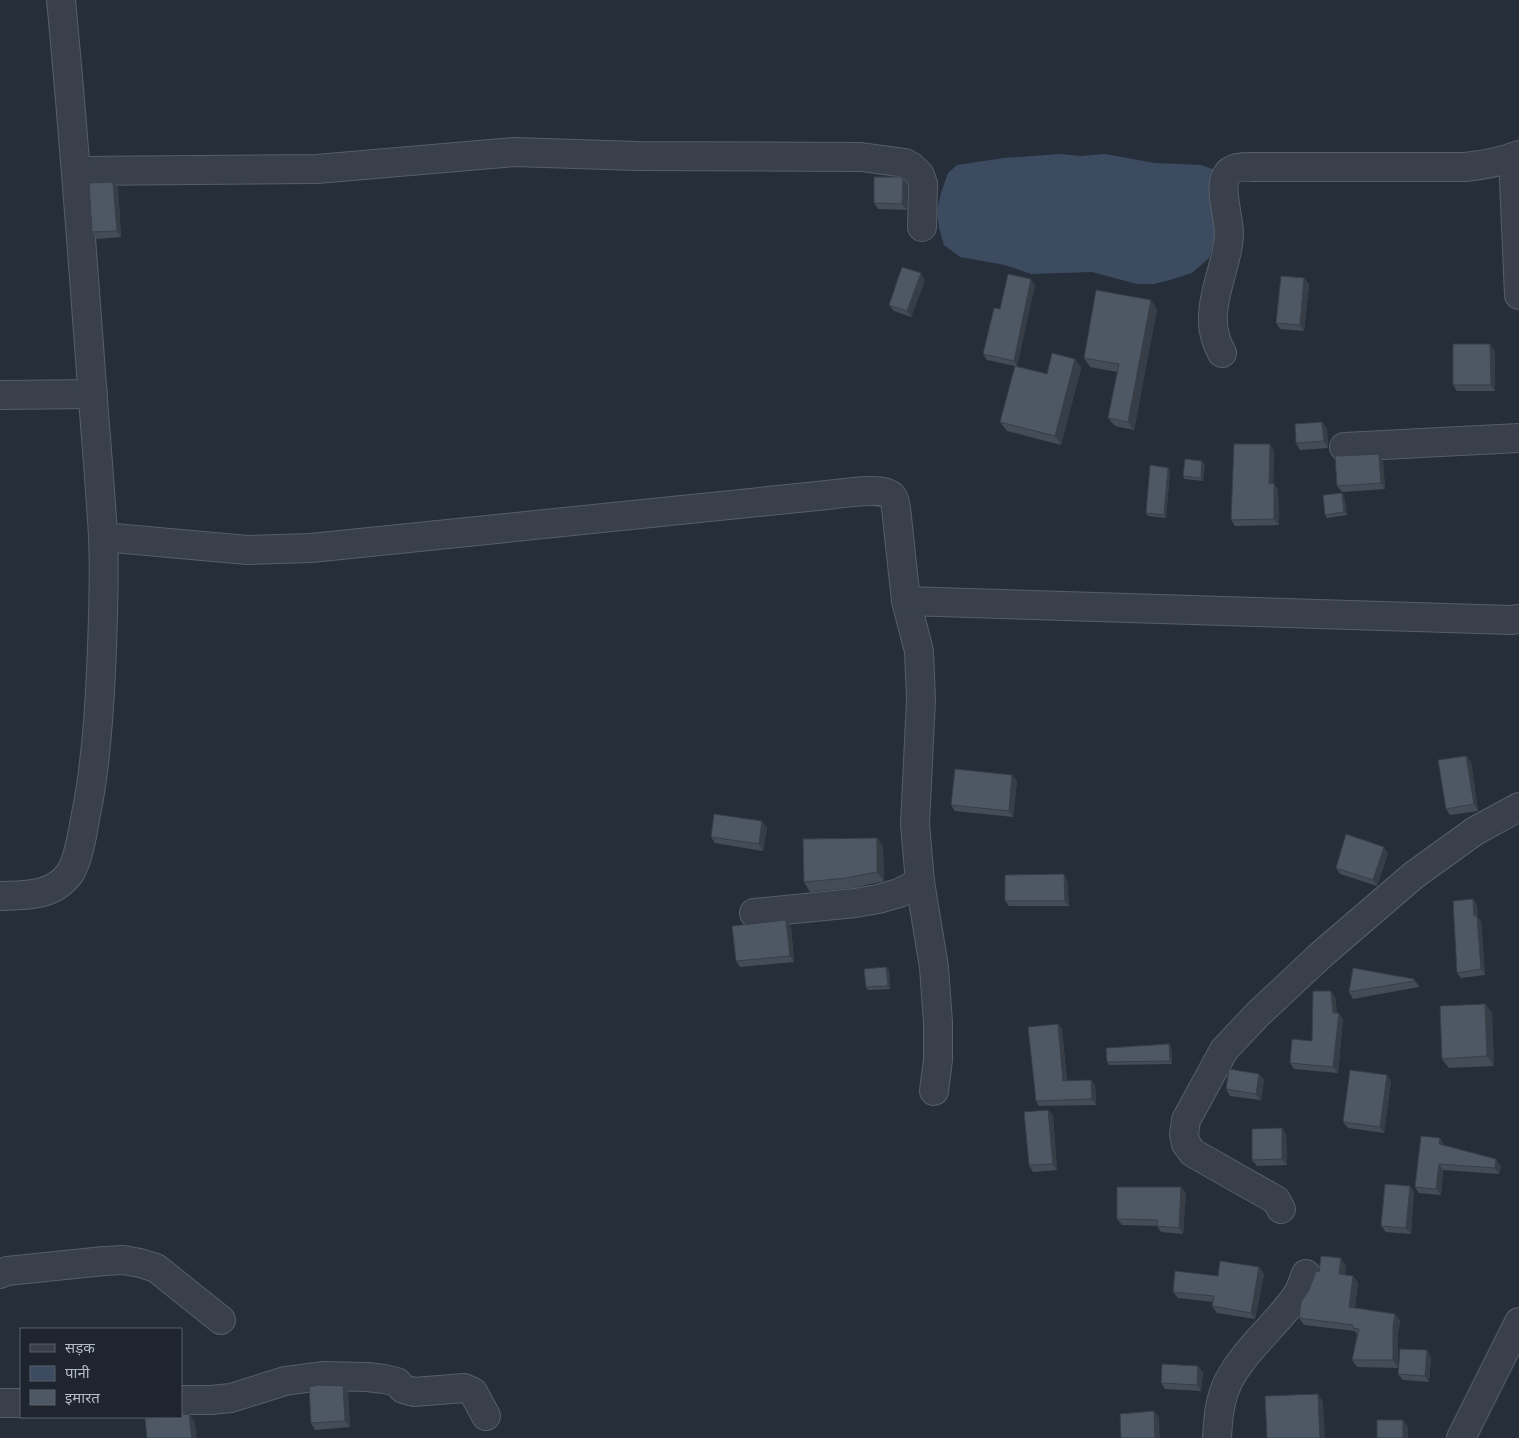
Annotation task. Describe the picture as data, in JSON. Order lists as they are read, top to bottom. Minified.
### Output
{"legend":["सड़क","पानी","इमारत"]}
